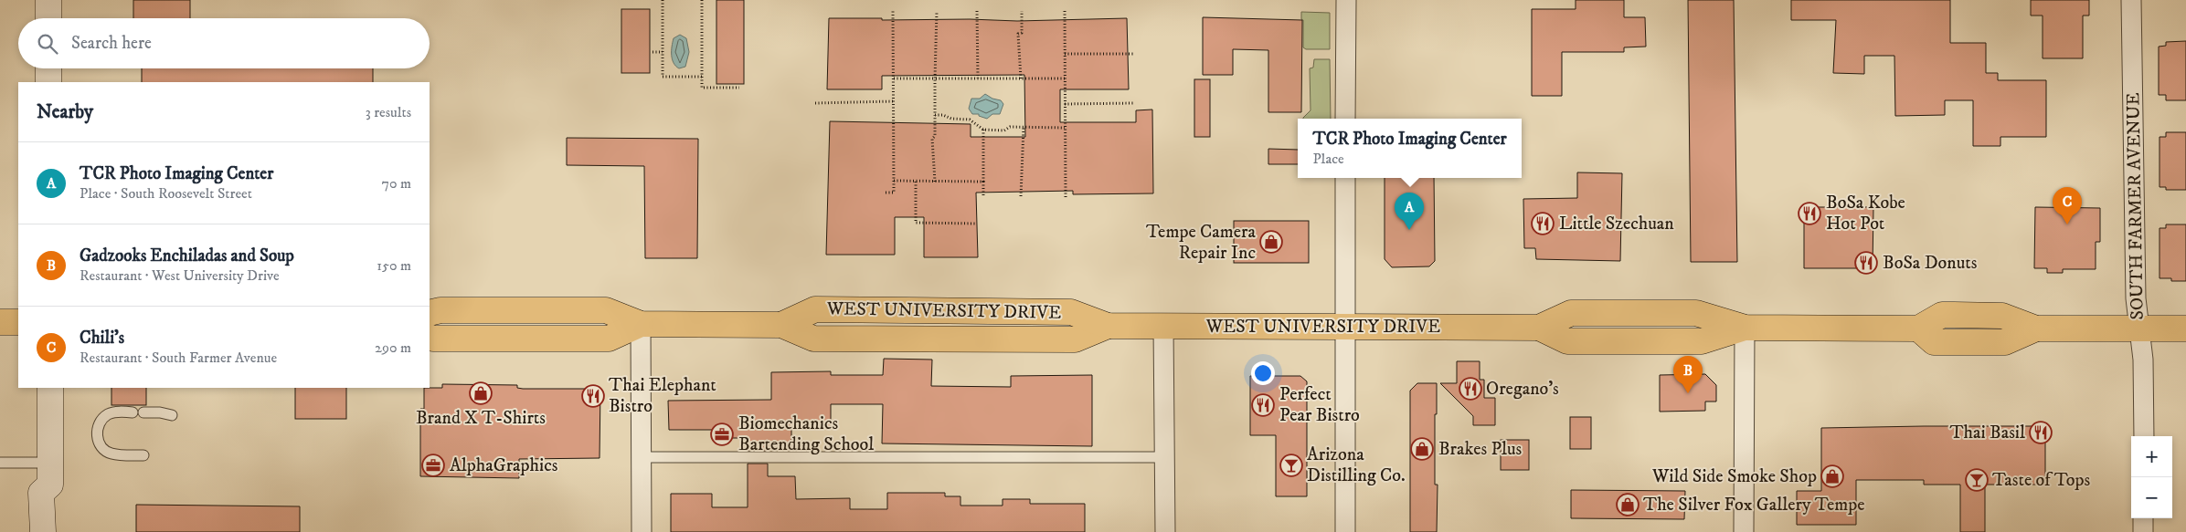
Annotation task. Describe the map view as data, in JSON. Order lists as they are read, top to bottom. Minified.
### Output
{"streets":{"main road":["WEST UNIVERSITY DRIVE"],"street":["SOUTH FARMER AVENUE"]},"crossings":[["SOUTH FARMER AVENUE","WEST UNIVERSITY DRIVE"]],"places":{"restaurant":["BoSa Kobe Hot Pot","Little Szechuan","BoSa Donuts","Oregano's","Thai Elephant Bistro","Perfect Pear Bistro","Thai Basil"],"shop":["Tempe Camera Repair Inc","Brand X T-Shirts","Brakes Plus","Wild Side Smoke Shop","The Silver Fox Gallery Tempe"],"office":["Biomechanics Bartending School","AlphaGraphics"],"bar":["Arizona Distilling Co.","Taste of Tops"]},"page":{"search":"Search here","heading":["Nearby","3 results"],"popup":["TCR Photo Imaging Center","Place"],"list":[{"mark":"A","name":"TCR Photo Imaging Center","note":"Place · South Roosevelt Street","value":"70 m"},{"mark":"B","name":"Gadzooks Enchiladas and Soup","note":"Restaurant · West University Drive","value":"150 m"},{"mark":"C","name":"Chili's","note":"Restaurant · South Farmer Avenue","value":"290 m"}],"pins":["C","A","B"],"map_buttons":["+","−"]}}
